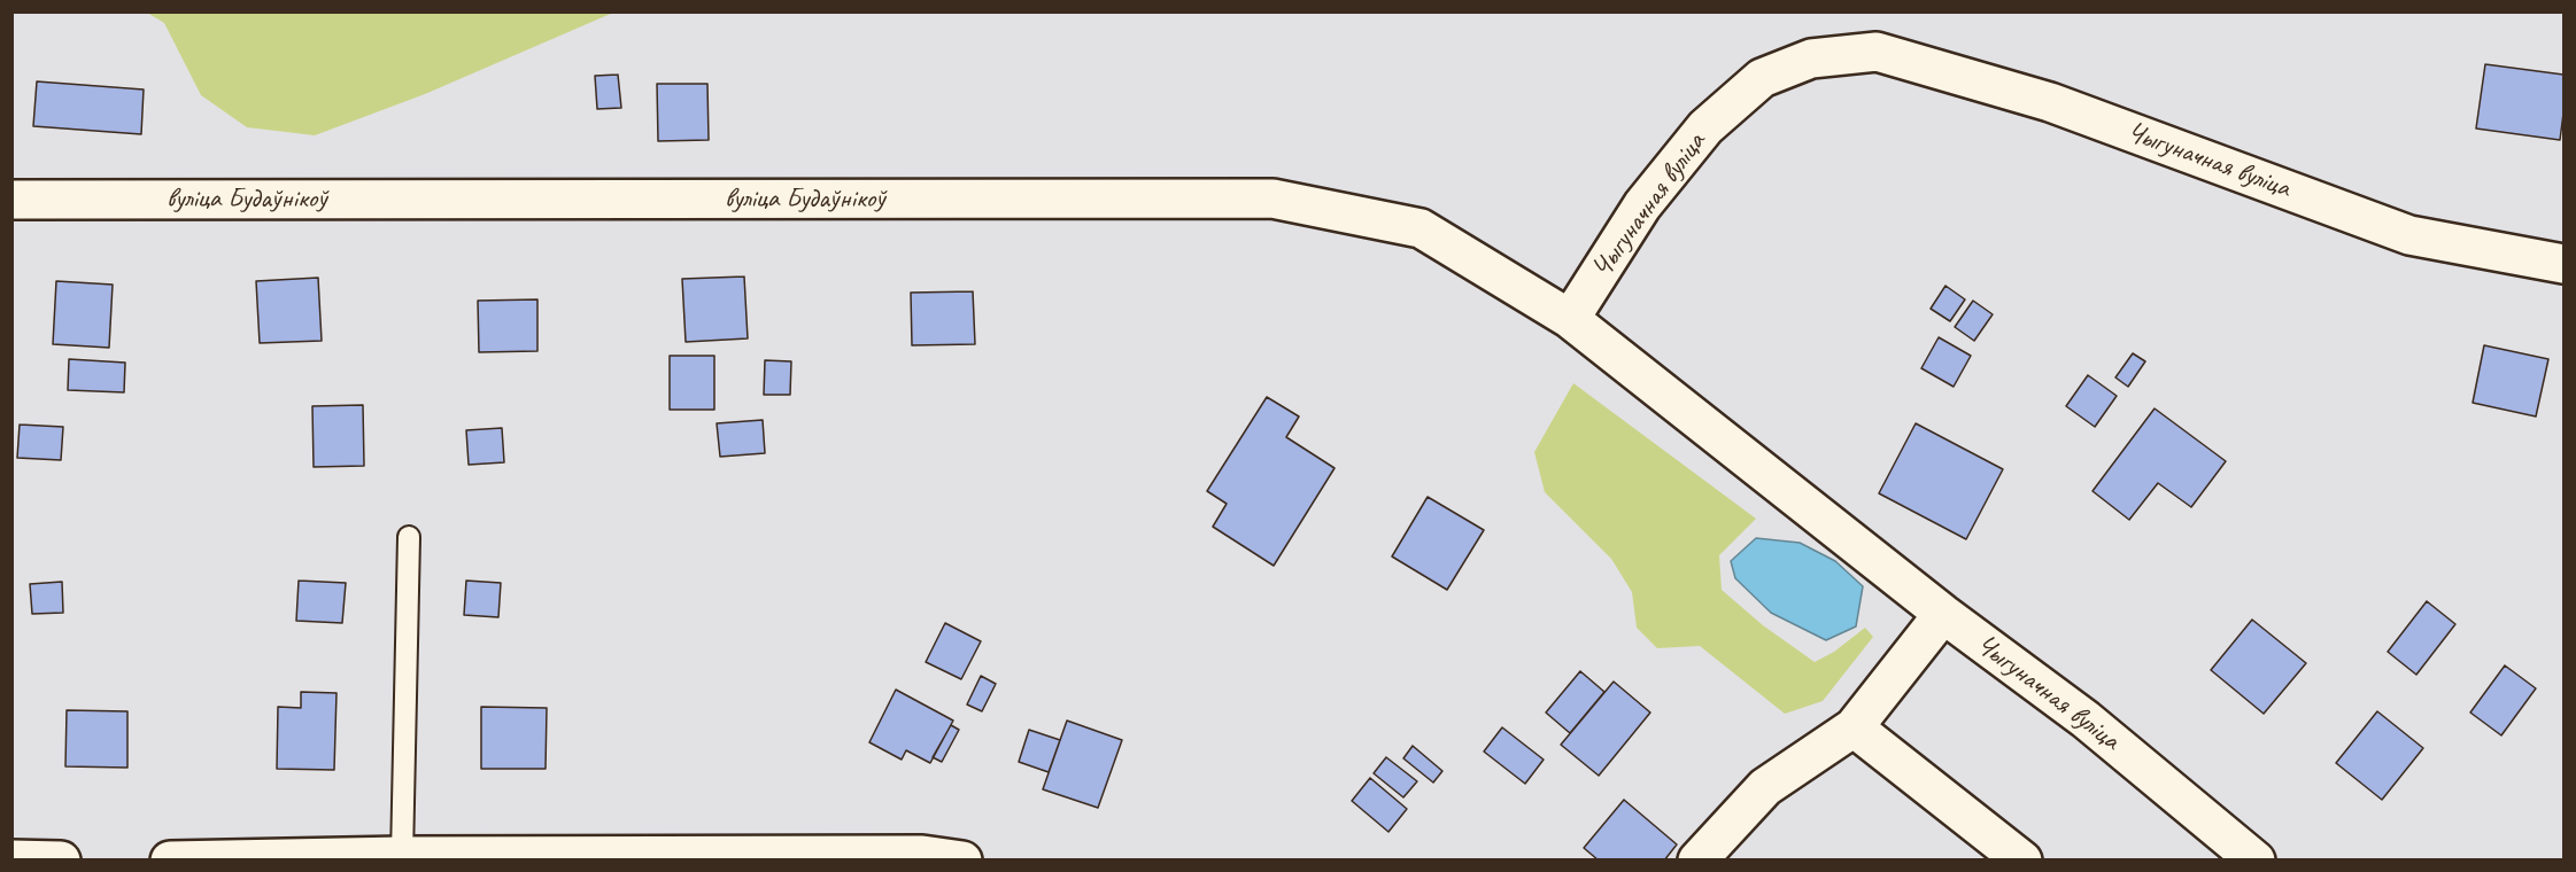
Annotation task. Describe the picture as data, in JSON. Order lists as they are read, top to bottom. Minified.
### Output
{"streets":{"street":["Чыгуначная вуліца","вуліца Будаўнікоў"]},"crossings":[["Чыгуначная вуліца","вуліца Будаўнікоў"]]}
